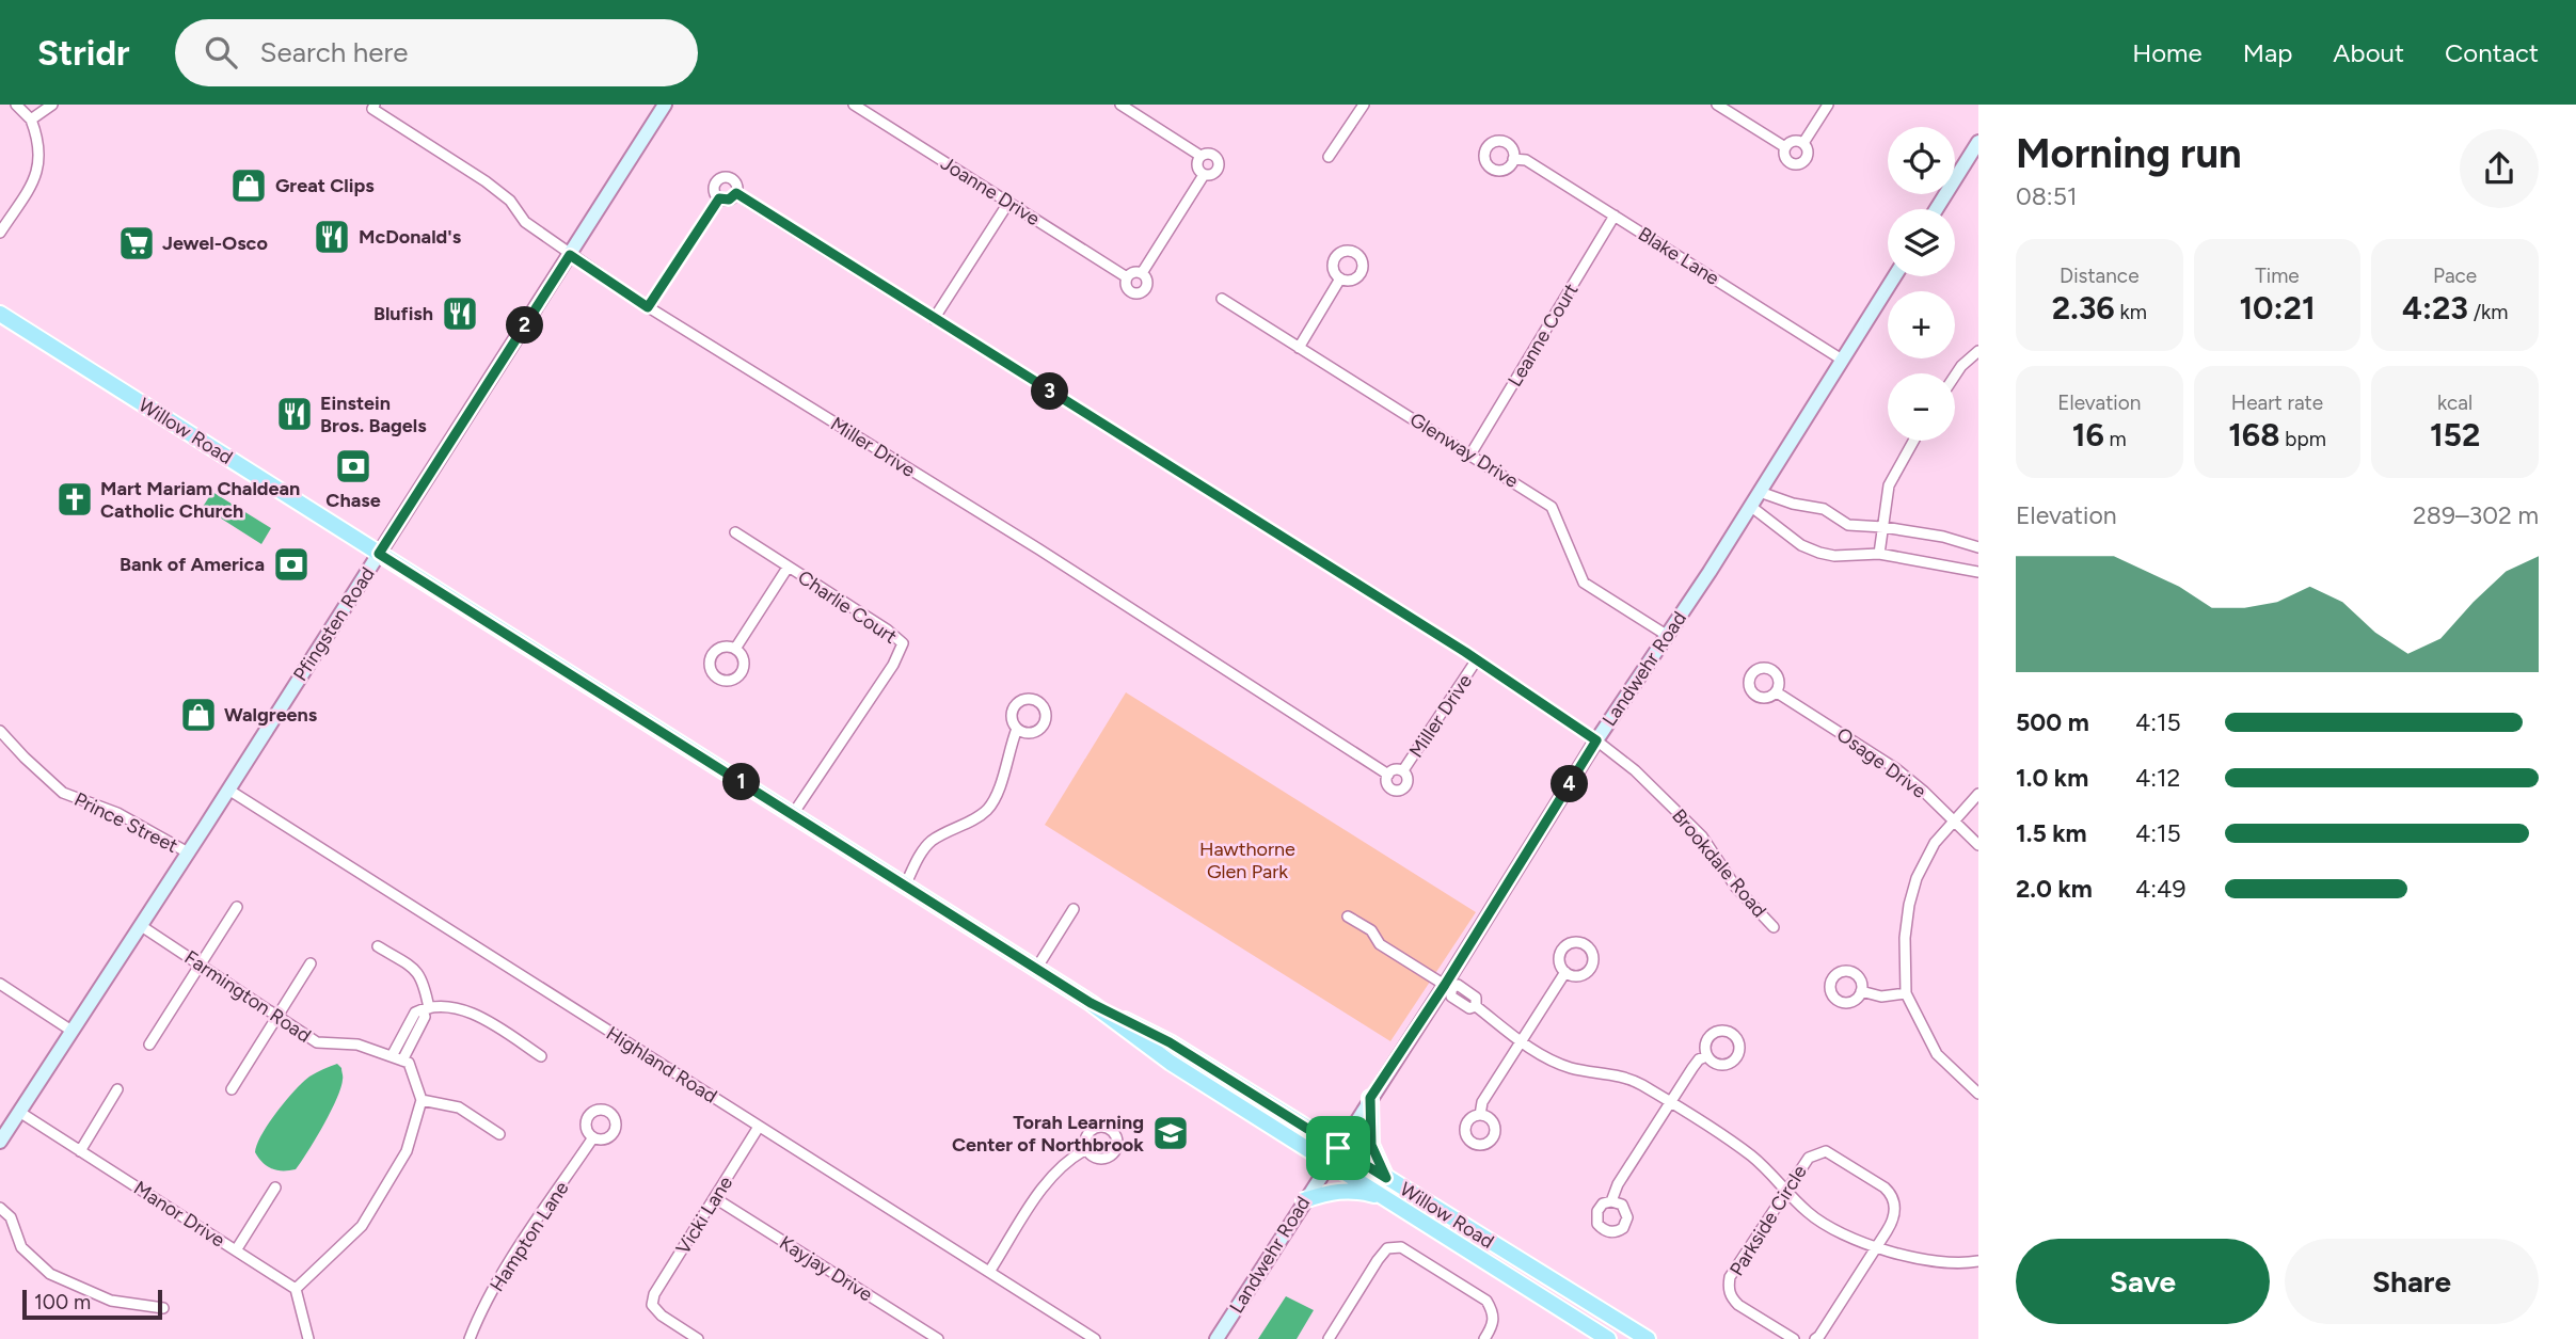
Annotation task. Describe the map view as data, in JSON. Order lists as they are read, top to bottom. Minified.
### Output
{"streets":{"main road":["Willow Road","Pfingsten Road","Landwehr Road"],"street":["Joanne Drive","Blake Lane","Leanne Court","Miller Drive","Glenway Drive","Charlie Court","Osage Drive","Prince Street","Brookdale Road","Farmington Road","Highland Road","Manor Drive","Vicki Lane","Parkside Circle","Hampton Lane","Kayjay Drive"]},"crossings":[["Blake Lane","Leanne Court"],["Blake Lane","Landwehr Road"],["Leanne Court","Glenway Drive"],["Willow Road","Charlie Court"],["Willow Road","Pfingsten Road"],["Willow Road","Landwehr Road"],["Miller Drive","Pfingsten Road"],["Miller Drive","Brookdale Road"],["Glenway Drive","Landwehr Road"],["Pfingsten Road","Prince Street"],["Pfingsten Road","Farmington Road"],["Pfingsten Road","Highland Road"],["Pfingsten Road","Manor Drive"],["Landwehr Road","Brookdale Road"],["Highland Road","Vicki Lane"],["Vicki Lane","Kayjay Drive"]],"parks":["Hawthorne Glen Park"],"places":{"shop":["Great Clips","Walgreens"],"restaurant":["McDonald's","Blufish","Einstein Bros. Bagels"],"supermarket":["Jewel-Osco"],"bank":["Chase","Bank of America"],"church":["Mart Mariam Chaldean Catholic Church"],"school or university":["Torah Learning Center of Northbrook"]},"scale_bar":"100 m","page":{"header":"Stridr","search":"Search here","nav":["Home","Map","About","Contact"],"heading":["Morning run","08:51"],"map_buttons":["+","−"],"stats":[["Distance","2.36 km"],["Time","10:21"],["Pace","4:23 /km"],["Elevation","16 m"],["Heart rate","168 bpm"],["kcal","152"]],"pins":["2","3","1","4"],"chart":["Elevation","289–302 m"],"list":[{"name":"500 m","note":"4:15"},{"name":"1.0 km","note":"4:12"},{"name":"1.5 km","note":"4:15"},{"name":"2.0 km","note":"4:49"}],"buttons":["Save","Share"],"scale":"100 m"}}
